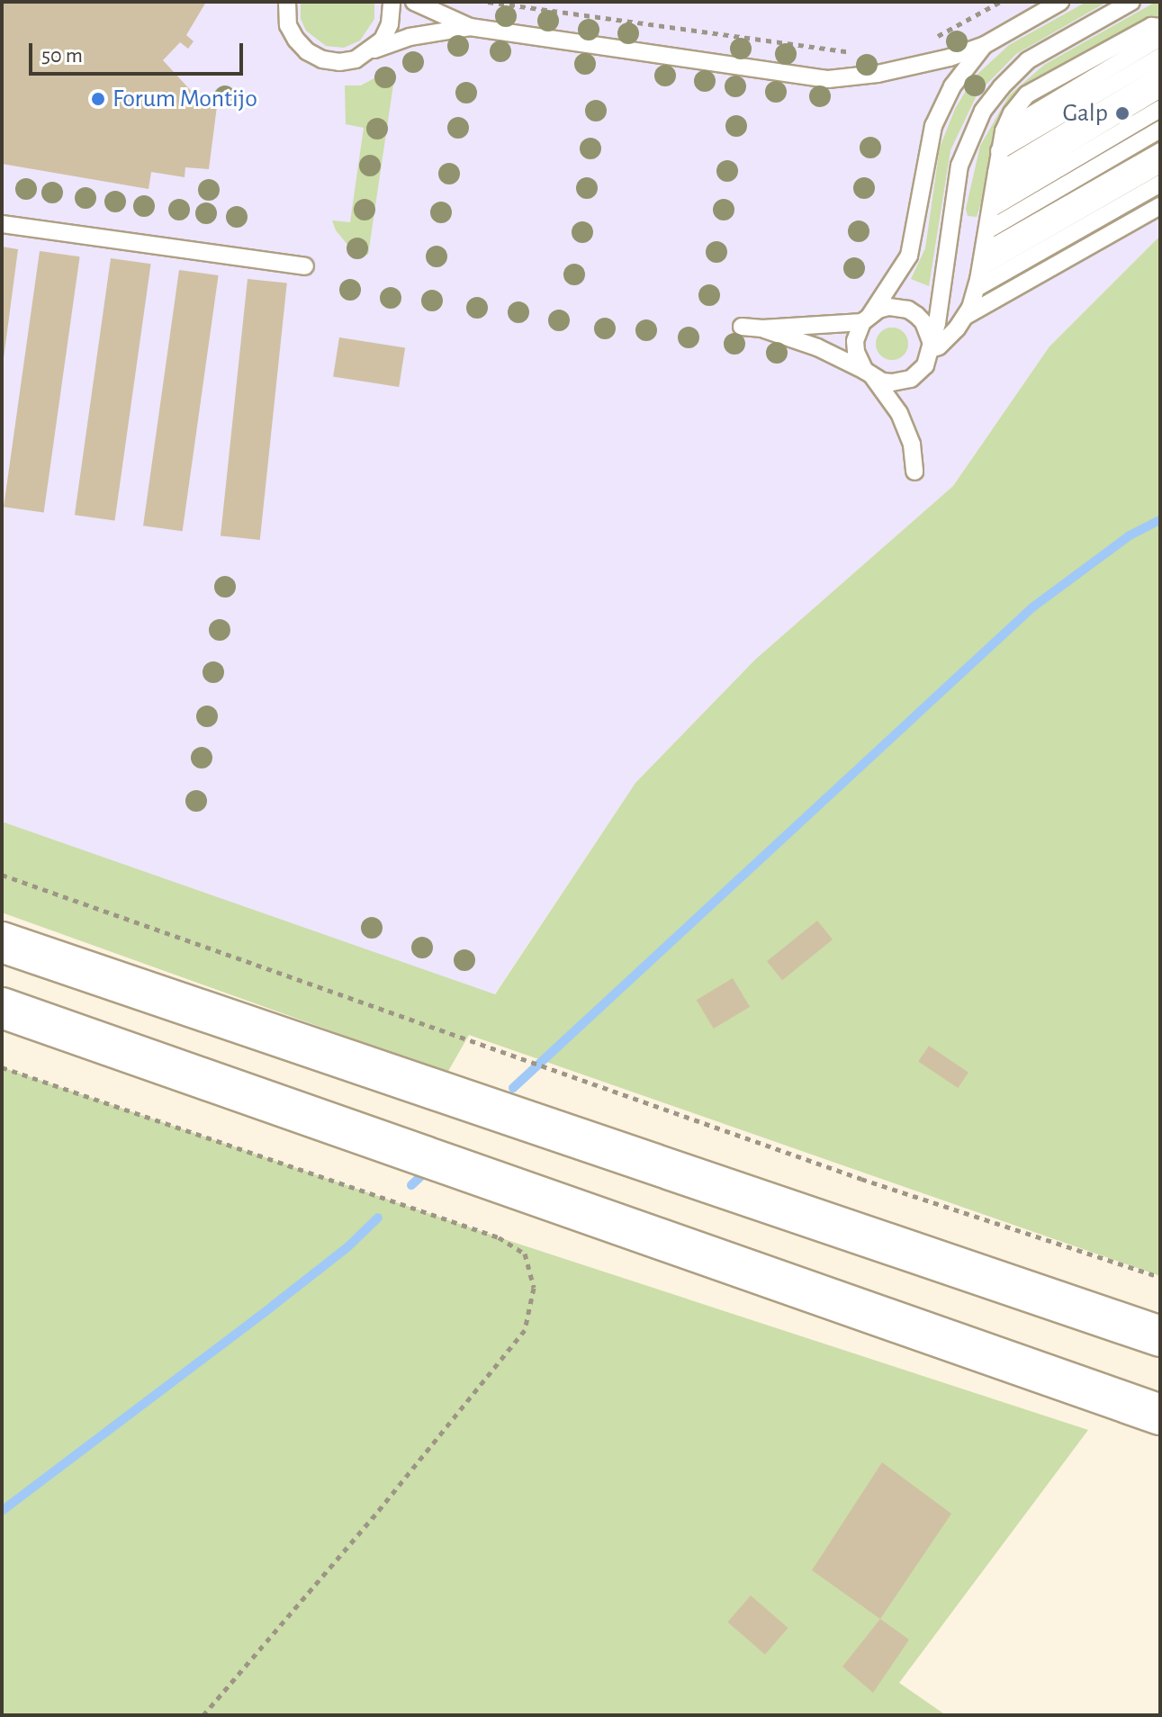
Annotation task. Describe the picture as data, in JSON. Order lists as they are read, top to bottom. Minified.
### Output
{"places":["Forum Montijo","Galp"],"scale_bar":"50 m"}
